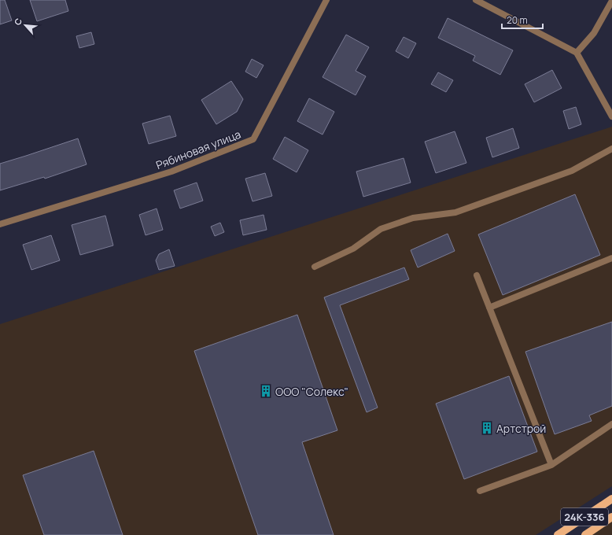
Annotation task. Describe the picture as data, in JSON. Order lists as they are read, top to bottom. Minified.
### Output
{"streets":{"main road":["24К-336"],"street":["Рябиновая улица"]},"places":{"building":["ООО \"Солекс\"","Артстрой"]},"scale_bar":"20 m","north":"top left"}
